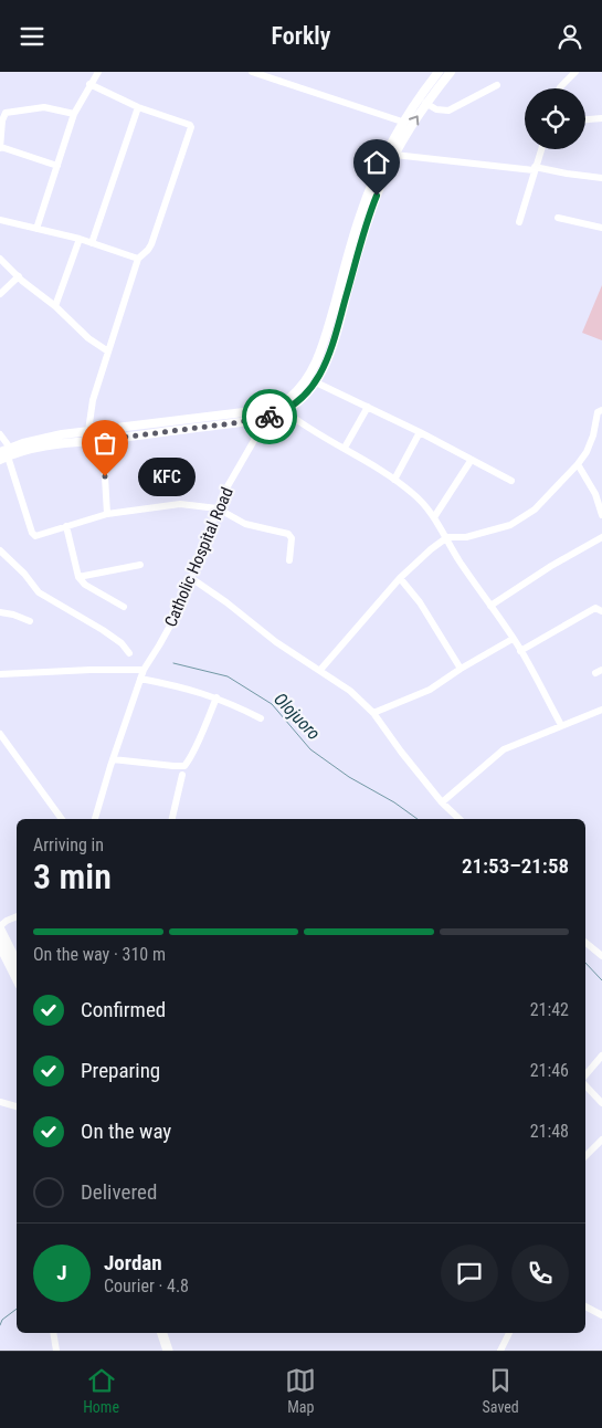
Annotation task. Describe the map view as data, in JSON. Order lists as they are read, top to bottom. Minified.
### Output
{"streets":{"street":["Catholic Hospital Road"]},"water":["Olojuoro"],"places":["KFC"],"page":{"header":"Forkly","bubble":"KFC","heading":["3 min","Arriving in","21:53–21:58"],"panel":["Jordan","Courier · 4.8"],"bar":"On the way · 310 m","list":[["Confirmed","21:42"],["Preparing","21:46"],["On the way","21:48"],"Delivered"],"round":"J","tabs":["Home","Map","Saved"]}}
